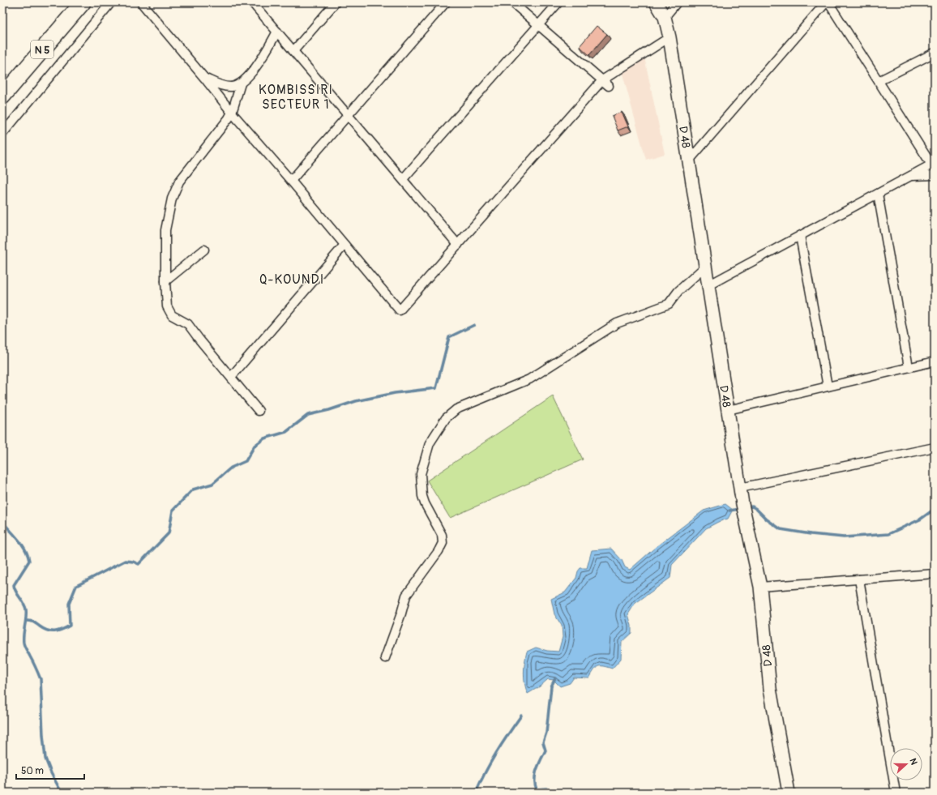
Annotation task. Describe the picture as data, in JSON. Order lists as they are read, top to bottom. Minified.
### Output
{"streets":{"highway":["N 5"],"street":["D 48"]},"districts":["KOMBISSIRI SECTEUR 1","Q-KOUNDI"],"scale_bar":"50 m","north":"right"}
